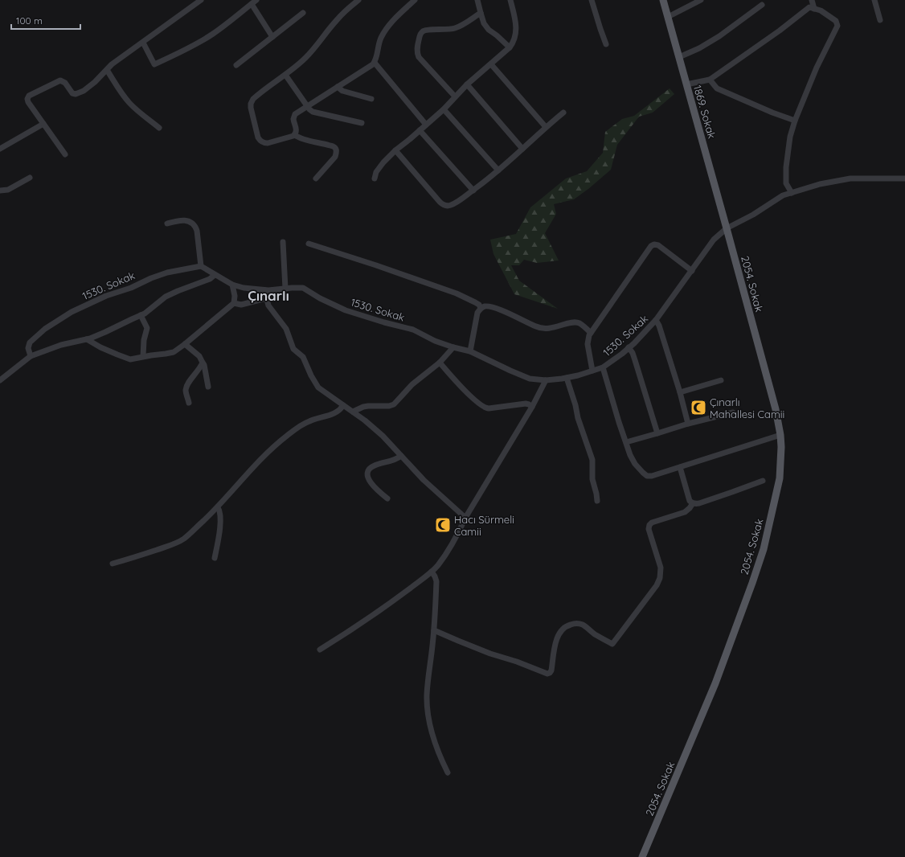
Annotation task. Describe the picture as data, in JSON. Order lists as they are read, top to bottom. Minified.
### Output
{"streets":{"main road":["1869. Sokak","2054. Sokak"],"street":["1530. Sokak"]},"crossings":[["1869. Sokak","2054. Sokak"],["1869. Sokak","1530. Sokak"],["2054. Sokak","1530. Sokak"]],"districts":["Çınarlı"],"places":{"mosque":["Çınarlı Mahallesi Camii","Hacı Sürmeli Camii"]},"scale_bar":"100 m"}
